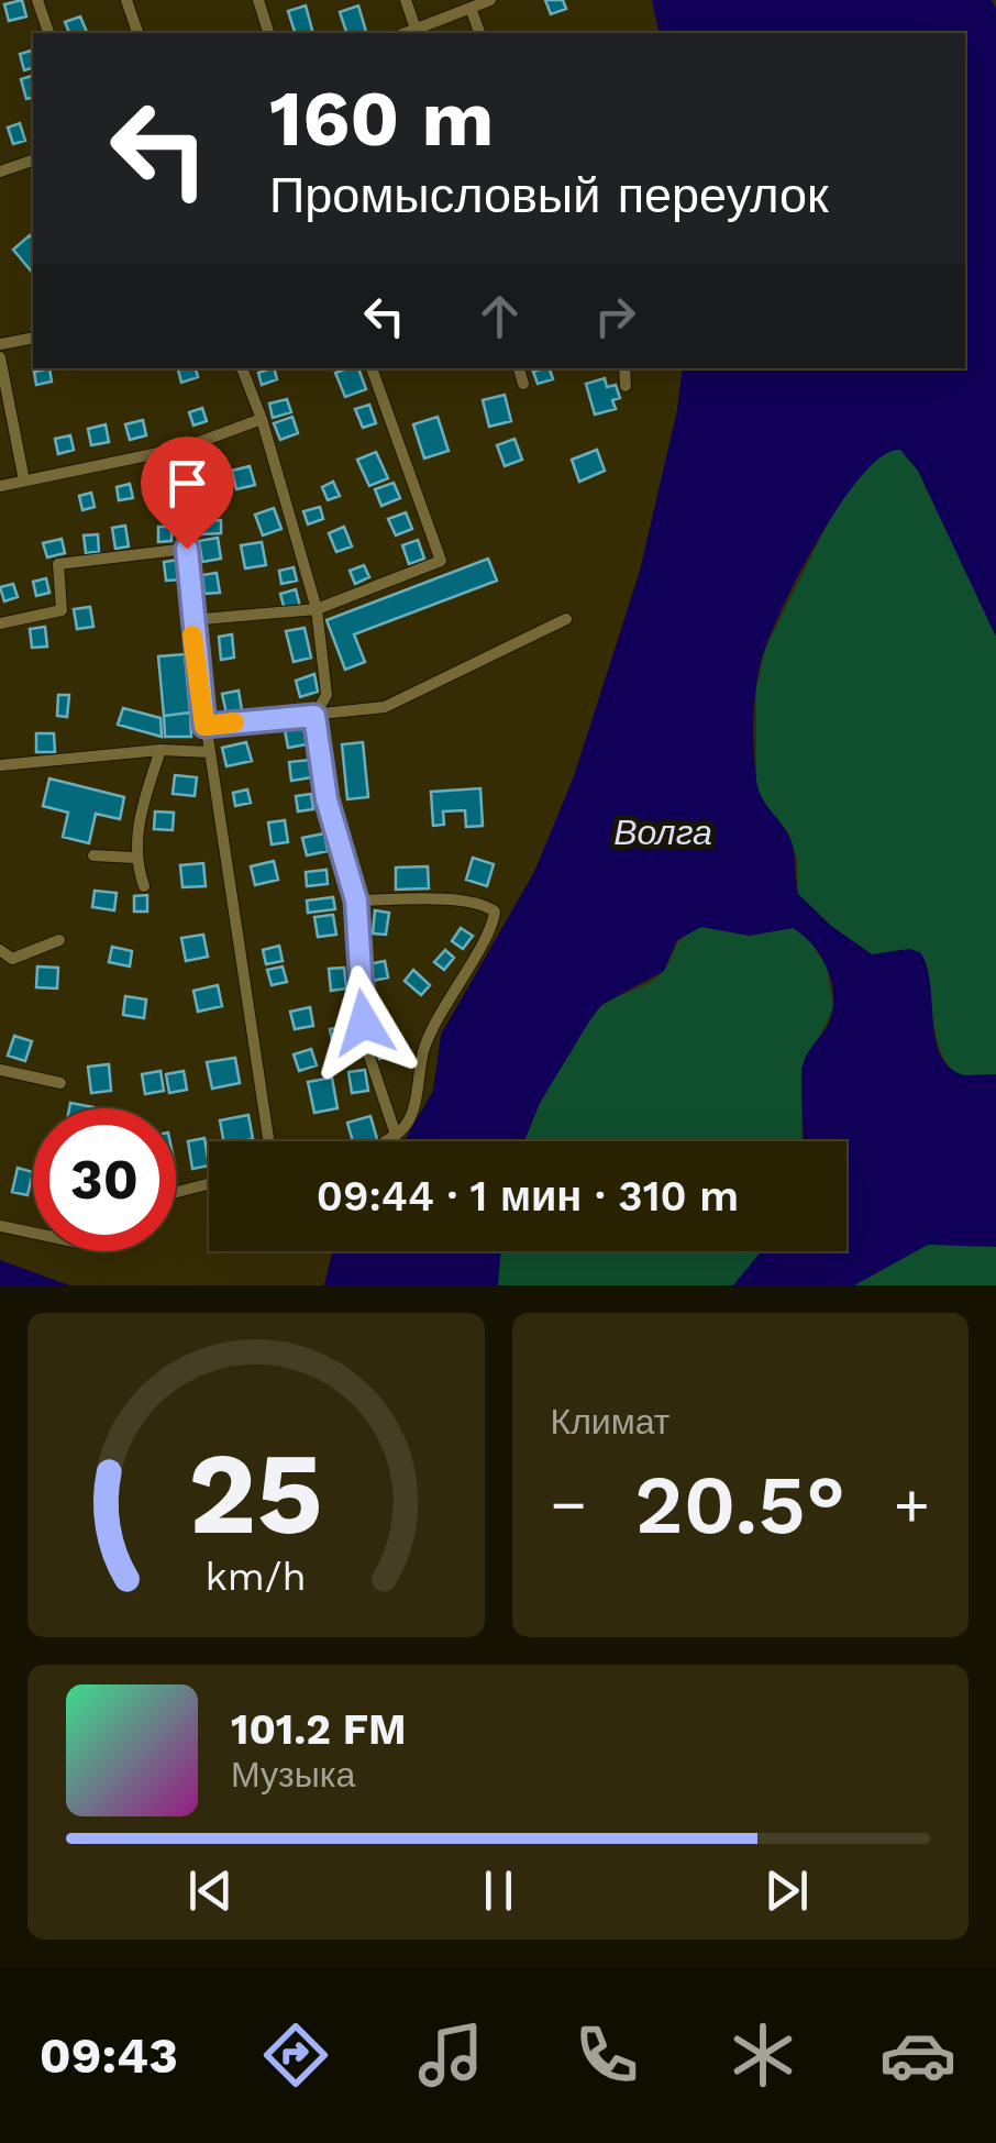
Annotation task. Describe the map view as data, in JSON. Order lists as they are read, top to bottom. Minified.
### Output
{"water":["Волга"],"page":{"turn":["160 m","Промысловый переулок"],"limit":"30","trip":"09:44 · 1 мин · 310 m","tile":"Климат","heat":["−","20.5°","+"],"song":["101.2 FM","Музыка"],"tabs":"09:43","gauge":["25","km/h"]}}
